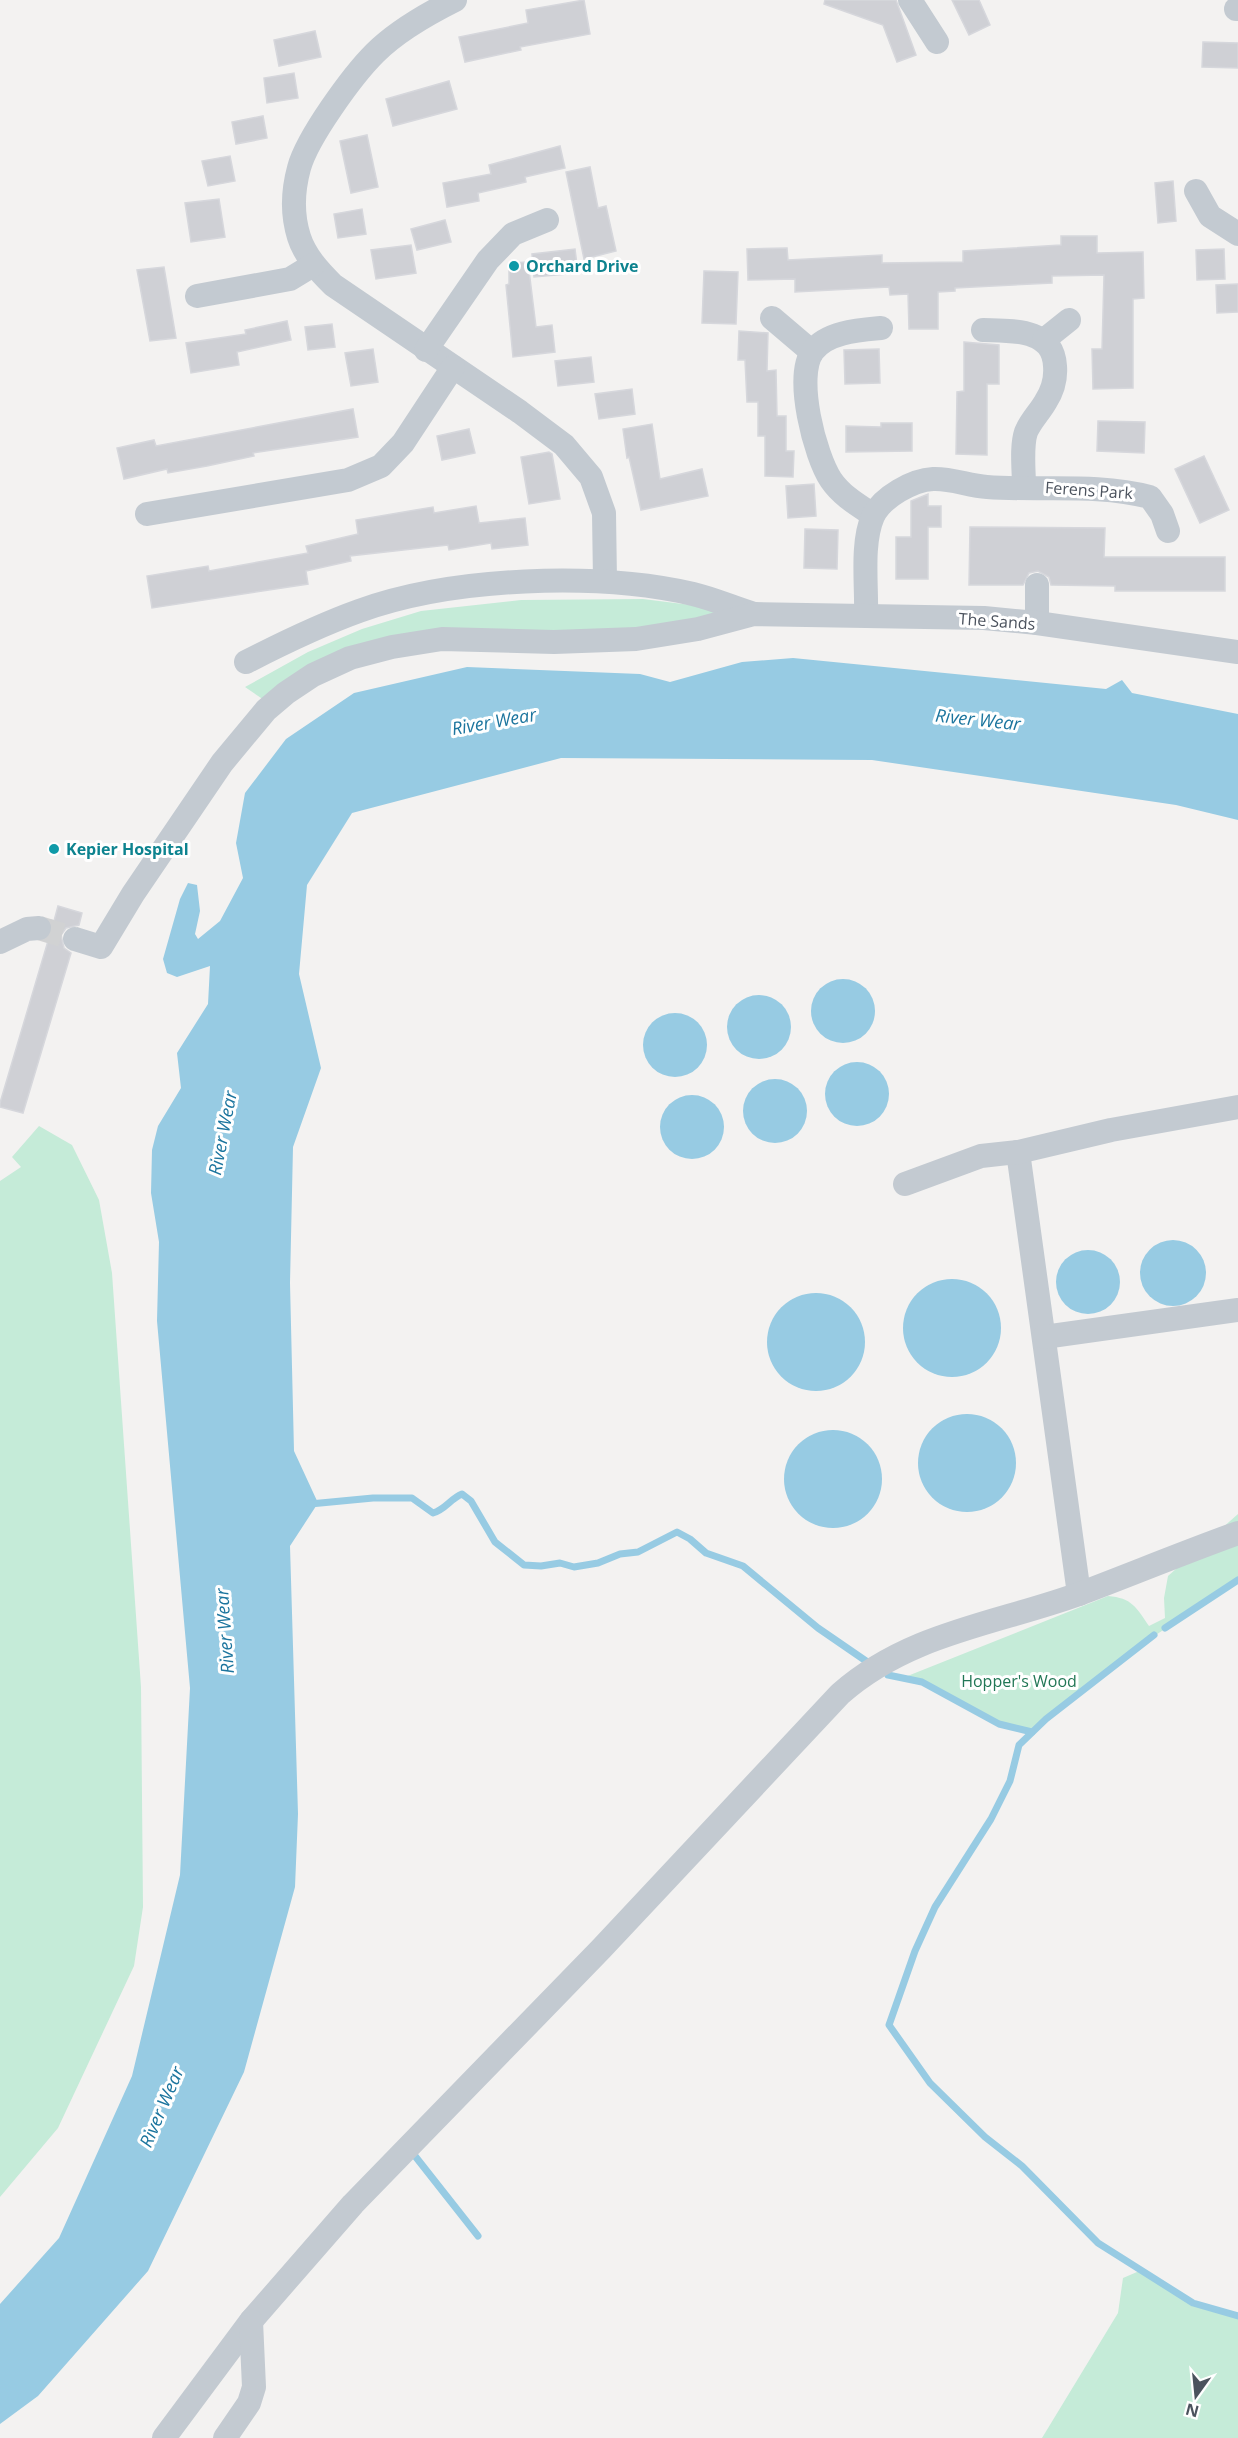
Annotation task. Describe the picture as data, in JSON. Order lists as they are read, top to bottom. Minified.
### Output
{"streets":{"street":["Ferens Park","The Sands"]},"water":["River Wear"],"parks":["Hopper's Wood"],"places":["Orchard Drive","Kepier Hospital"],"north":"bottom"}
